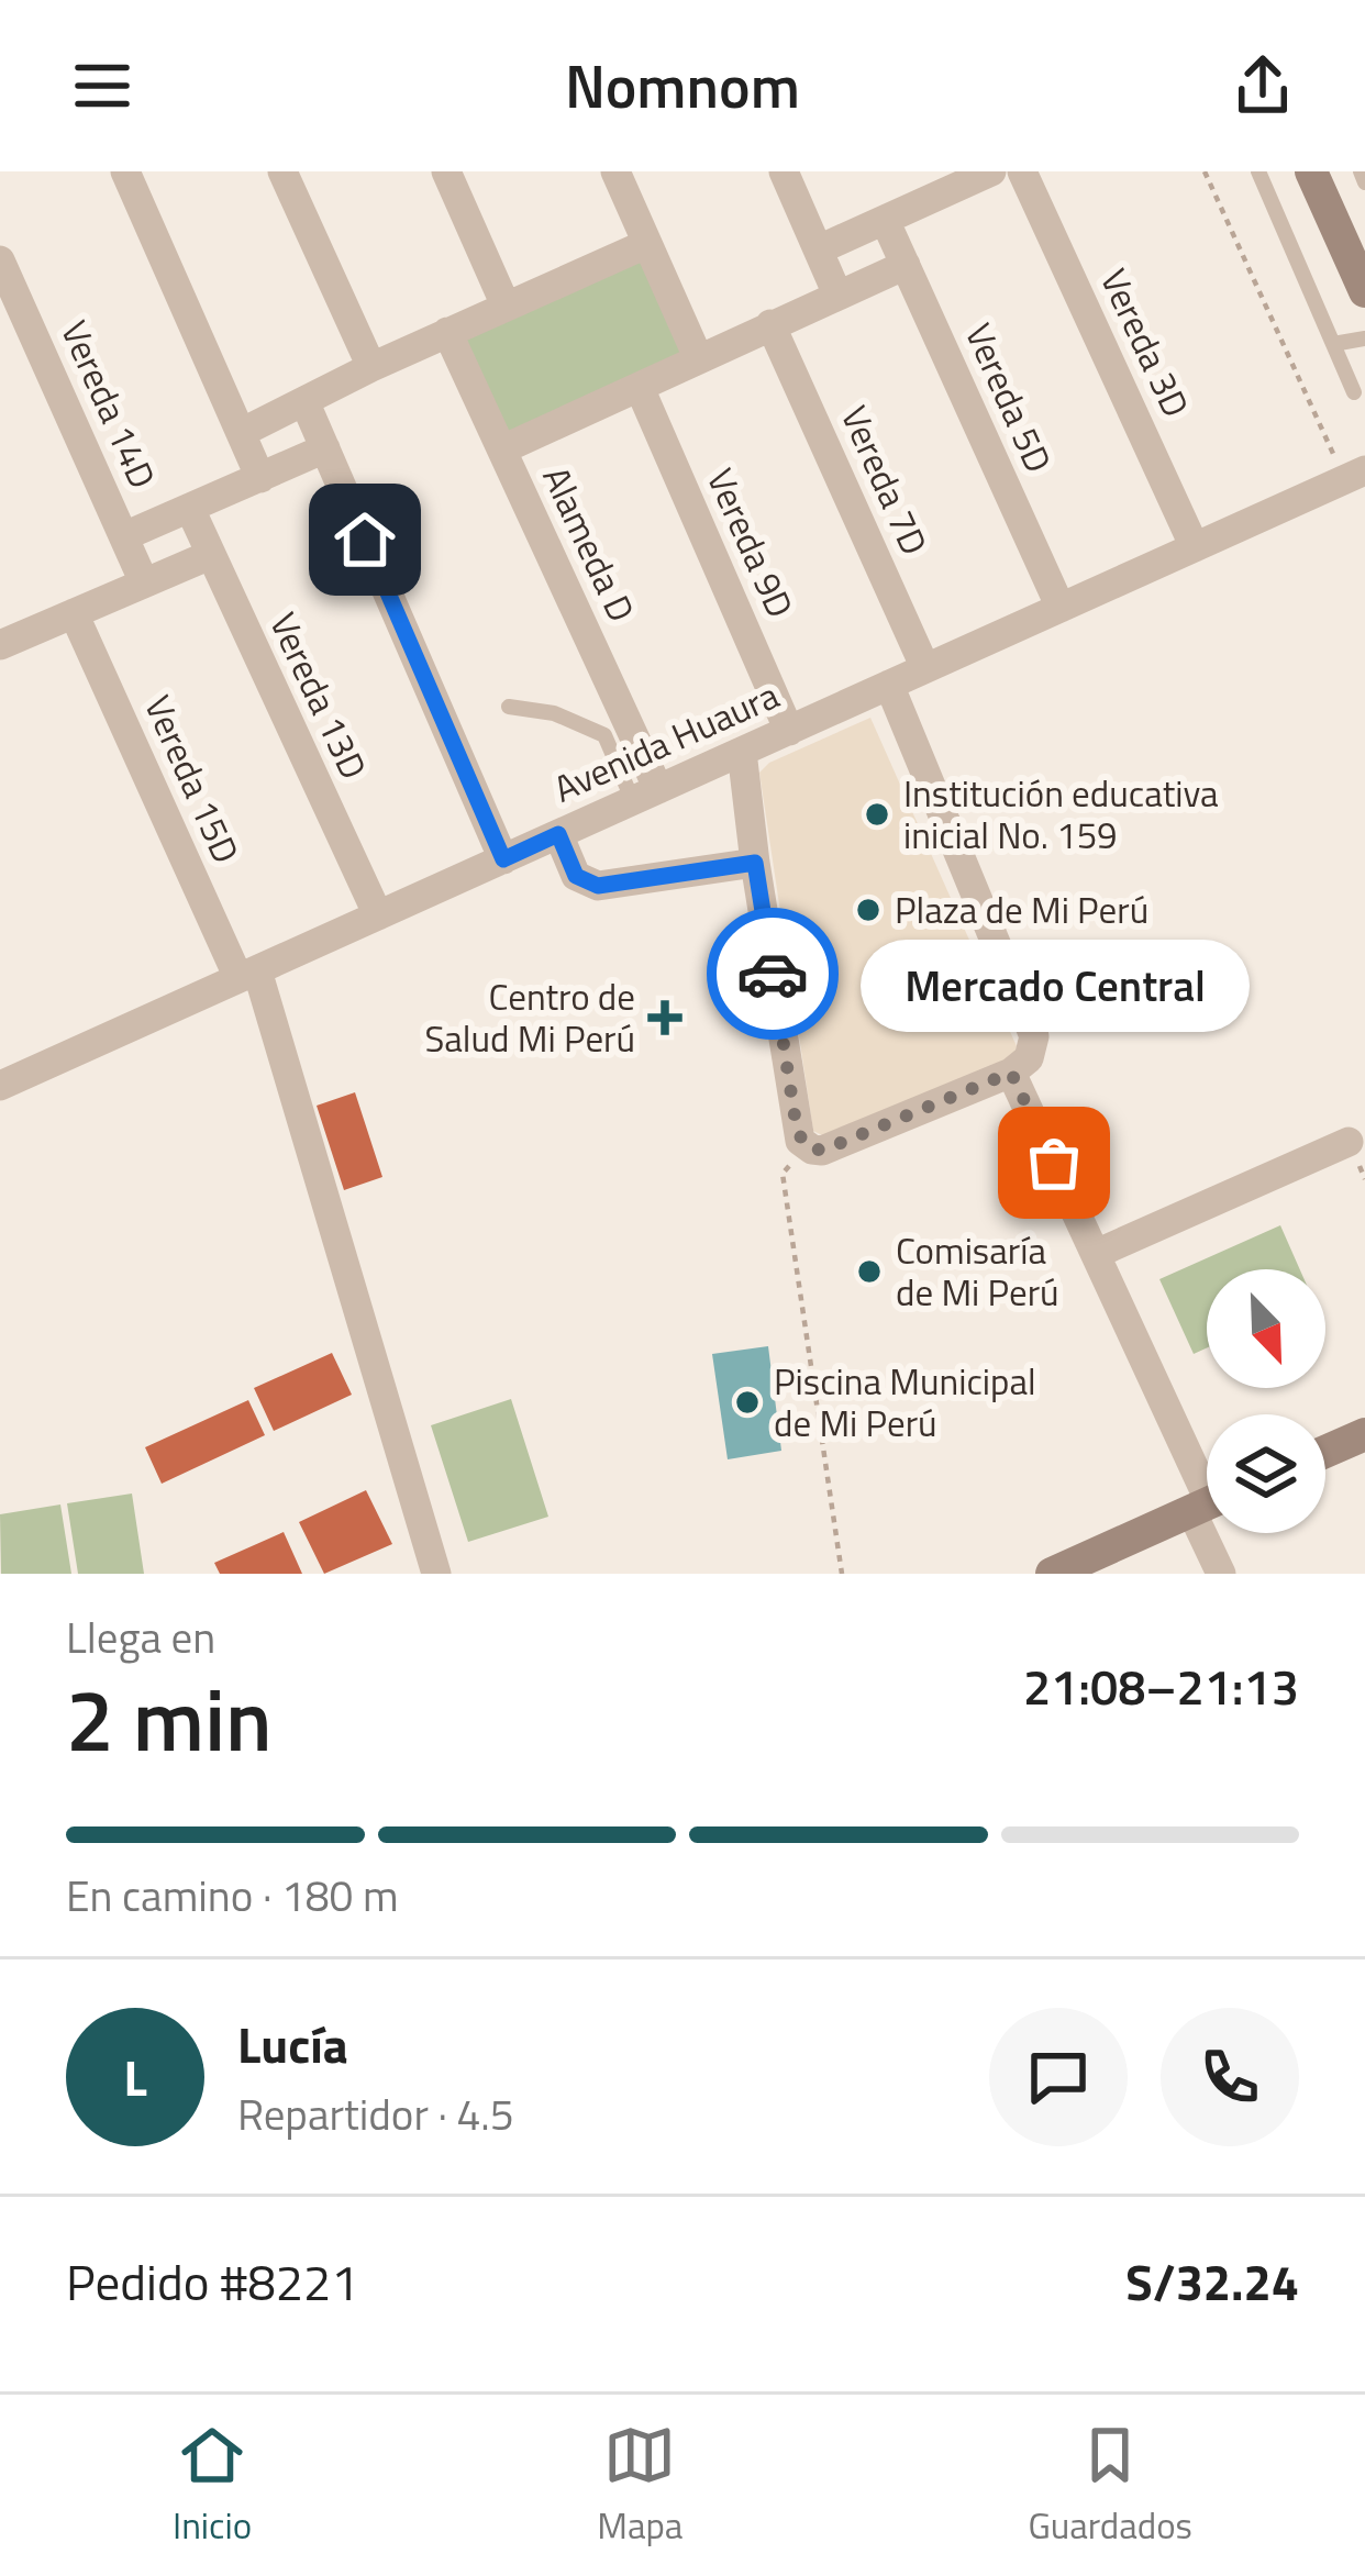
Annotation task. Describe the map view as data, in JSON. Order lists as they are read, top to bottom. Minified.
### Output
{"streets":{"street":["Vereda 3D","Vereda 5D","Vereda 14D","Vereda 7D","Vereda 9D","Alameda D","Vereda 13D","Avenida Huaura","Vereda 15D"]},"crossings":[["Vereda 3D","Avenida Huaura"],["Vereda 5D","Avenida Huaura"],["Vereda 7D","Avenida Huaura"],["Vereda 9D","Avenida Huaura"],["Alameda D","Avenida Huaura"],["Vereda 13D","Avenida Huaura"],["Avenida Huaura","Vereda 15D"]],"places":{"other":["Institución educativa inicial No. 159","Plaza de Mi Perú","Mercado Central","Comisaría de Mi Perú","Piscina Municipal de Mi Perú"],"health":["Centro de Salud Mi Perú"]},"north":"bottom right","page":{"header":"Nomnom","bubble":"Mercado Central","heading":["2 min","Llega en","21:08–21:13"],"panel":["Lucía","Repartidor · 4.5","Pedido #8221","S/32.24"],"bar":"En camino · 180 m","round":"L","tabs":["Inicio","Mapa","Guardados"]}}
